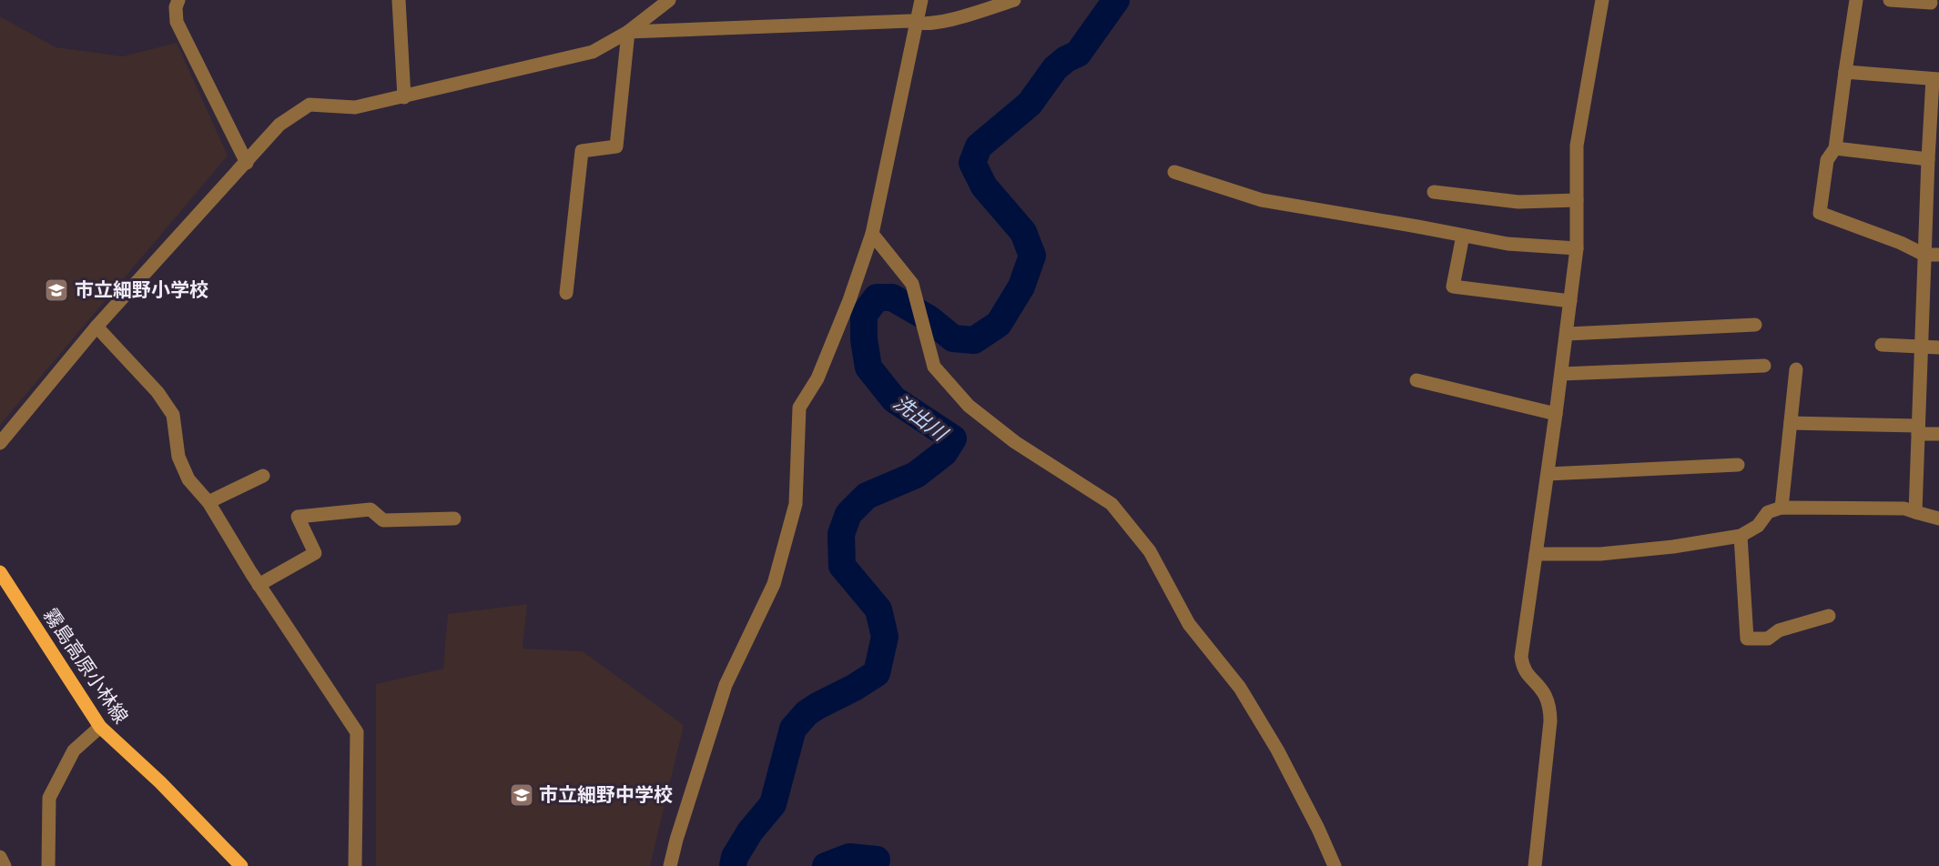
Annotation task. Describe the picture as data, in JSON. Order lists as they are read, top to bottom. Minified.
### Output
{"streets":{"main road":["霧島高原小林線"]},"water":["洗出川"],"places":{"school or university":["市立細野小学校","市立細野中学校"]}}
